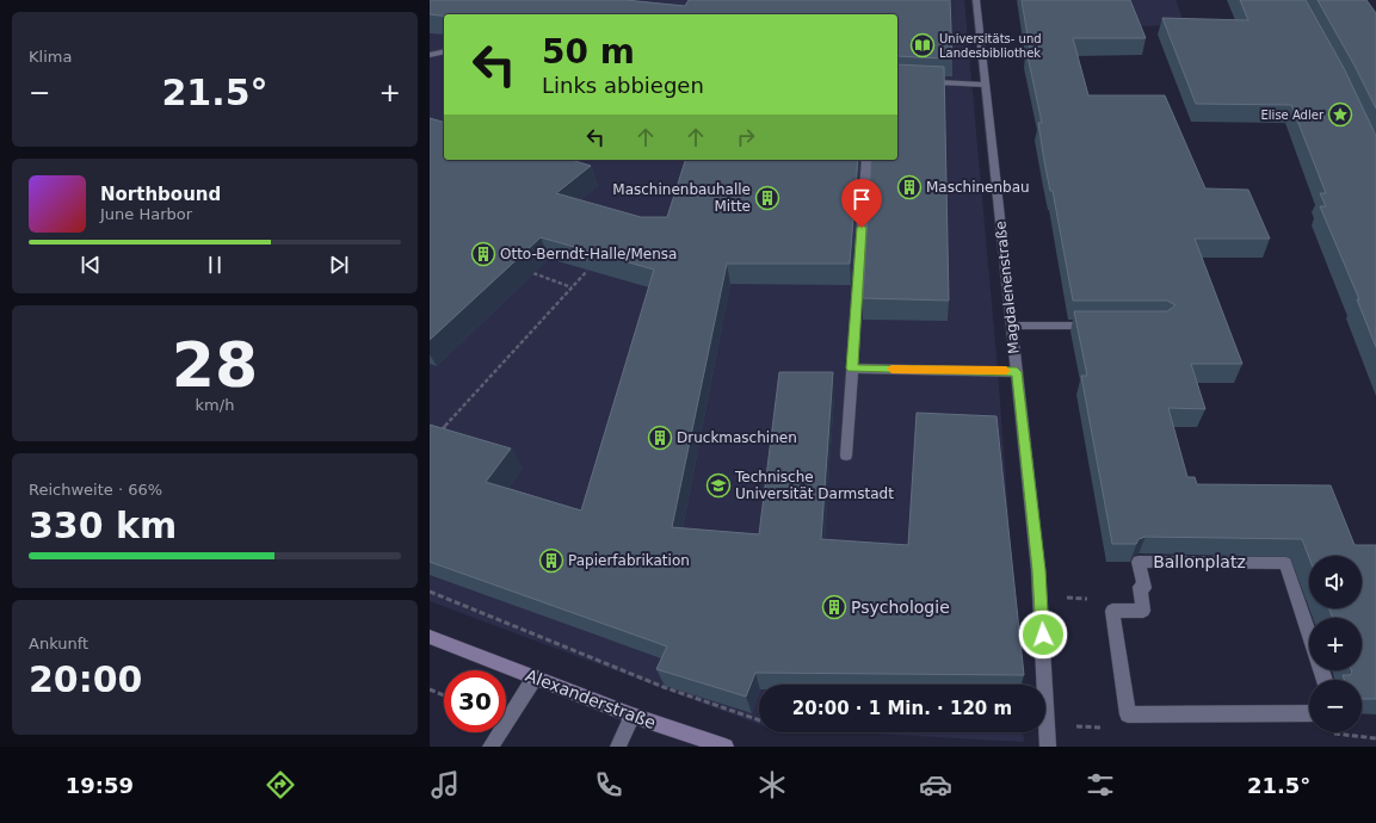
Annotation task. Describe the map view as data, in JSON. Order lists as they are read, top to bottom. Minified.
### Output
{"streets":{"main road":["Alexanderstraße"],"street":["Magdalenenstraße","Ballonplatz"]},"places":{"library":["Universitäts- und Landesbibliothek"],"place":["Elise Adler"],"building":["Maschinenbau","Maschinenbauhalle Mitte","Otto-Berndt-Halle/Mensa","Druckmaschinen","Papierfabrikation","Psychologie"],"school or university":["Technische Universität Darmstadt"]},"page":{"tile":["Klima",["28","km/h"],["Reichweite · 66%","330 km"],["Ankunft","20:00"]],"turn":["50 m","Links abbiegen"],"heat":["−","21.5°","+"],"song":["Northbound","June Harbor"],"map_buttons":["+","−"],"limit":"30","trip":"20:00 · 1 Min. · 120 m","tabs":["19:59","21.5°"]}}
